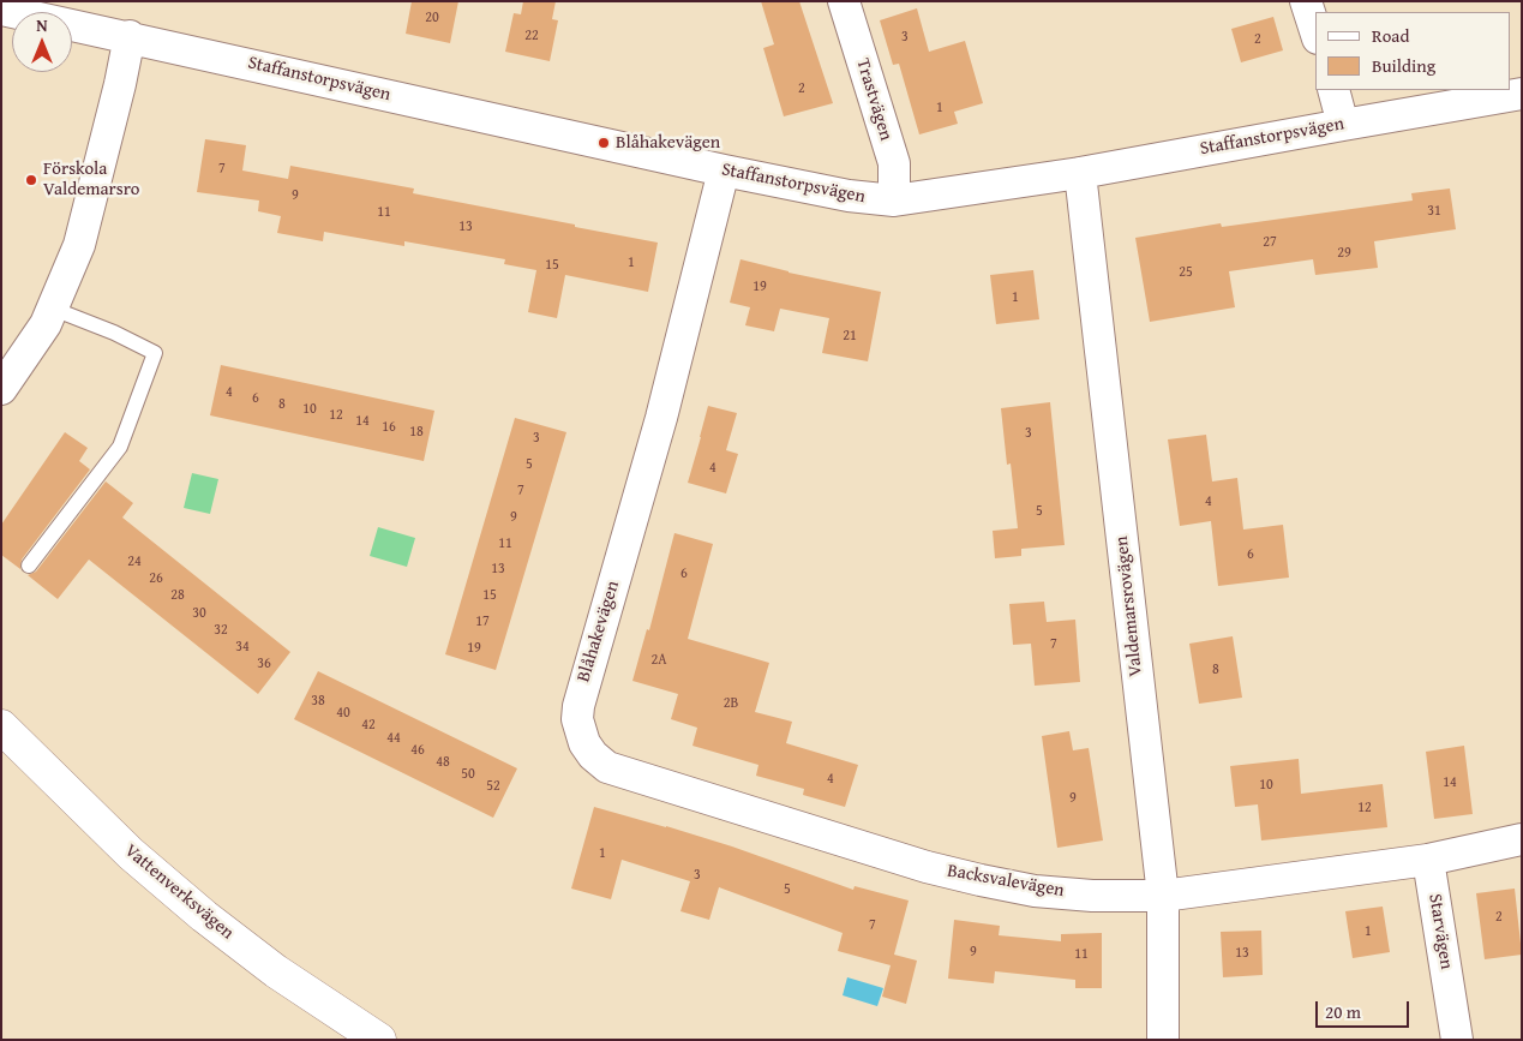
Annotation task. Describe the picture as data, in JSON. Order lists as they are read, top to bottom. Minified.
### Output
{"streets":{"street":["Staffanstorpsvägen","Trastvägen","Valdemarsrovägen","Blåhakevägen","Backsvalevägen","Vattenverksvägen","Starvägen"]},"crossings":[["Staffanstorpsvägen","Trastvägen"],["Staffanstorpsvägen","Valdemarsrovägen"],["Staffanstorpsvägen","Blåhakevägen"],["Valdemarsrovägen","Backsvalevägen"],["Blåhakevägen","Backsvalevägen"],["Backsvalevägen","Starvägen"]],"places":["Blåhakevägen","Förskola Valdemarsro"],"house_numbers":["20","22","3","2","2","1","7","9","31","11","13","27","29","1","15","25","19","1","21","4","6","8","10","12","14","16","18","3","3","5","4","7","4","5","9","11","6","24","13","6","26","28","15","30","17","32","7","34","19","2A","36","8","38","2B","40","42","44","46","48","50","4","14","10","52","9","12","1","3","5","2","7","1","9","13","11"],"legend":["Road","Building"],"scale_bar":"20 m","north":"top"}
